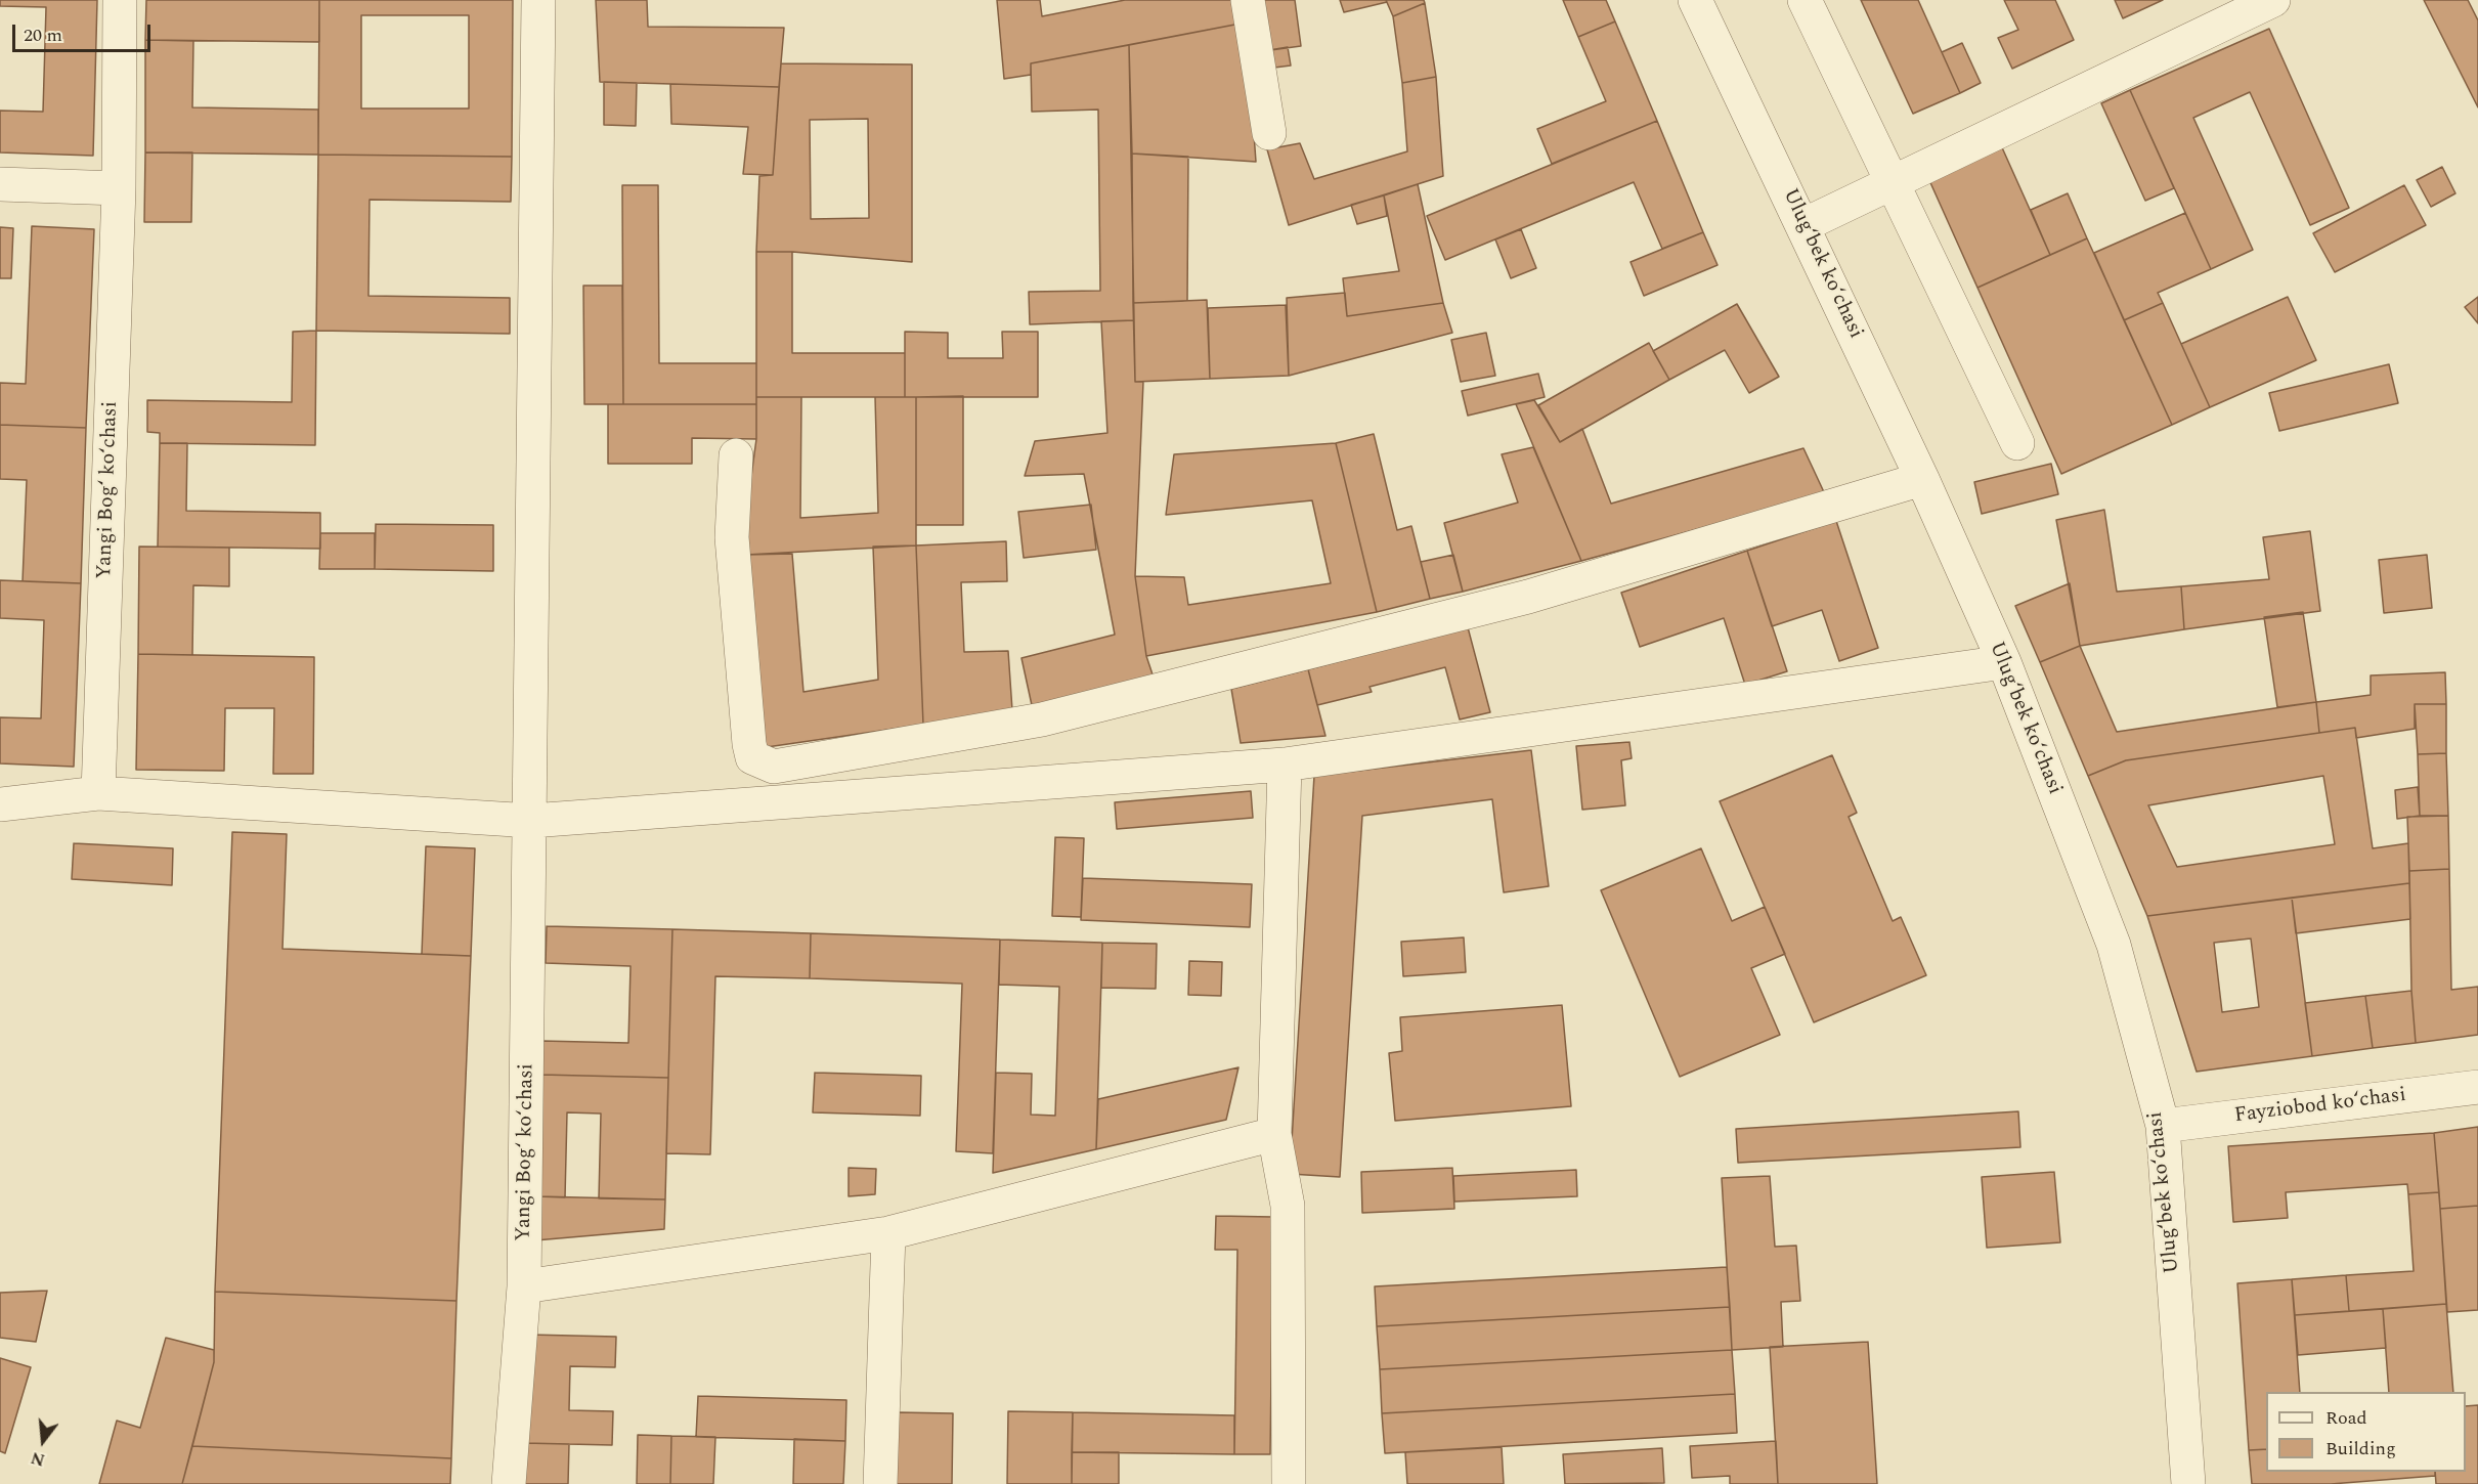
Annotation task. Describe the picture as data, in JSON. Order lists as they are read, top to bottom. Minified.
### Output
{"streets":{"street":["Ulugʻbek koʻchasi","Yangi Bogʻ koʻchasi","Fayziobod koʻchasi"]},"crossings":[["Ulugʻbek koʻchasi","Fayziobod koʻchasi"]],"legend":["Road","Building"],"scale_bar":"20 m","north":"bottom"}
